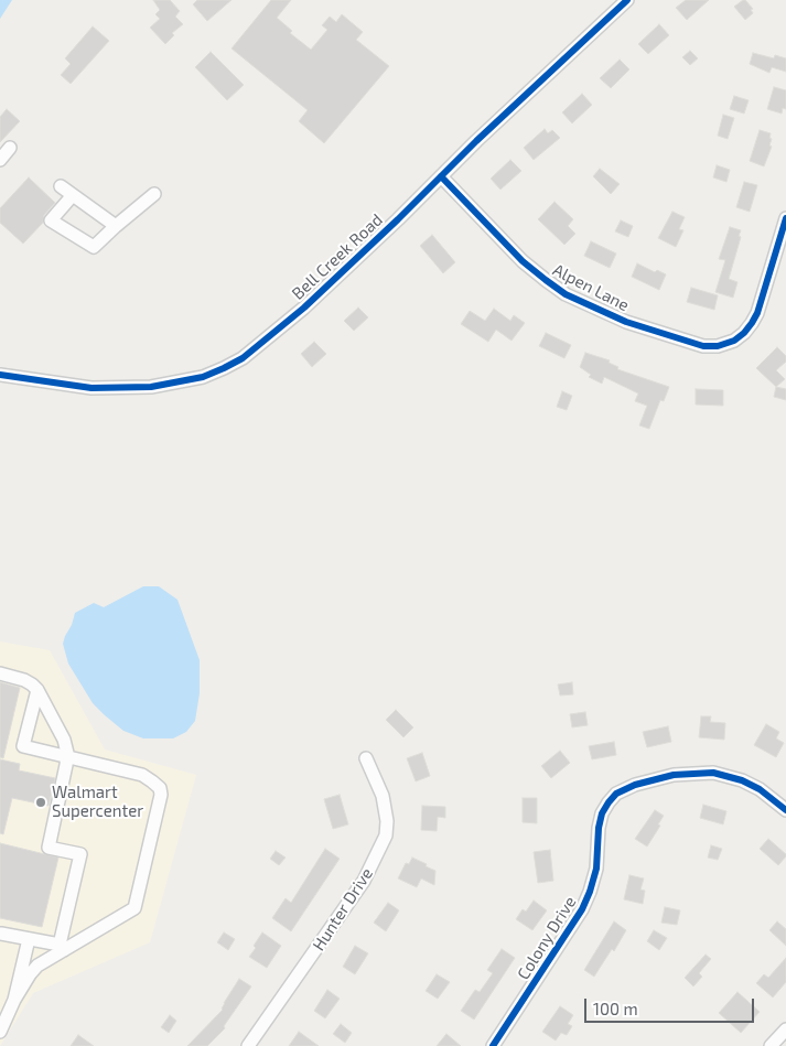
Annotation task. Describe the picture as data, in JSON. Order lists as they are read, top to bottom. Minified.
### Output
{"streets":{"street":["Bell Creek Road","Alpen Lane","Hunter Drive","Colony Drive"]},"crossings":[["Bell Creek Road","Alpen Lane"]],"places":["Walmart Supercenter"],"scale_bar":"100 m"}
